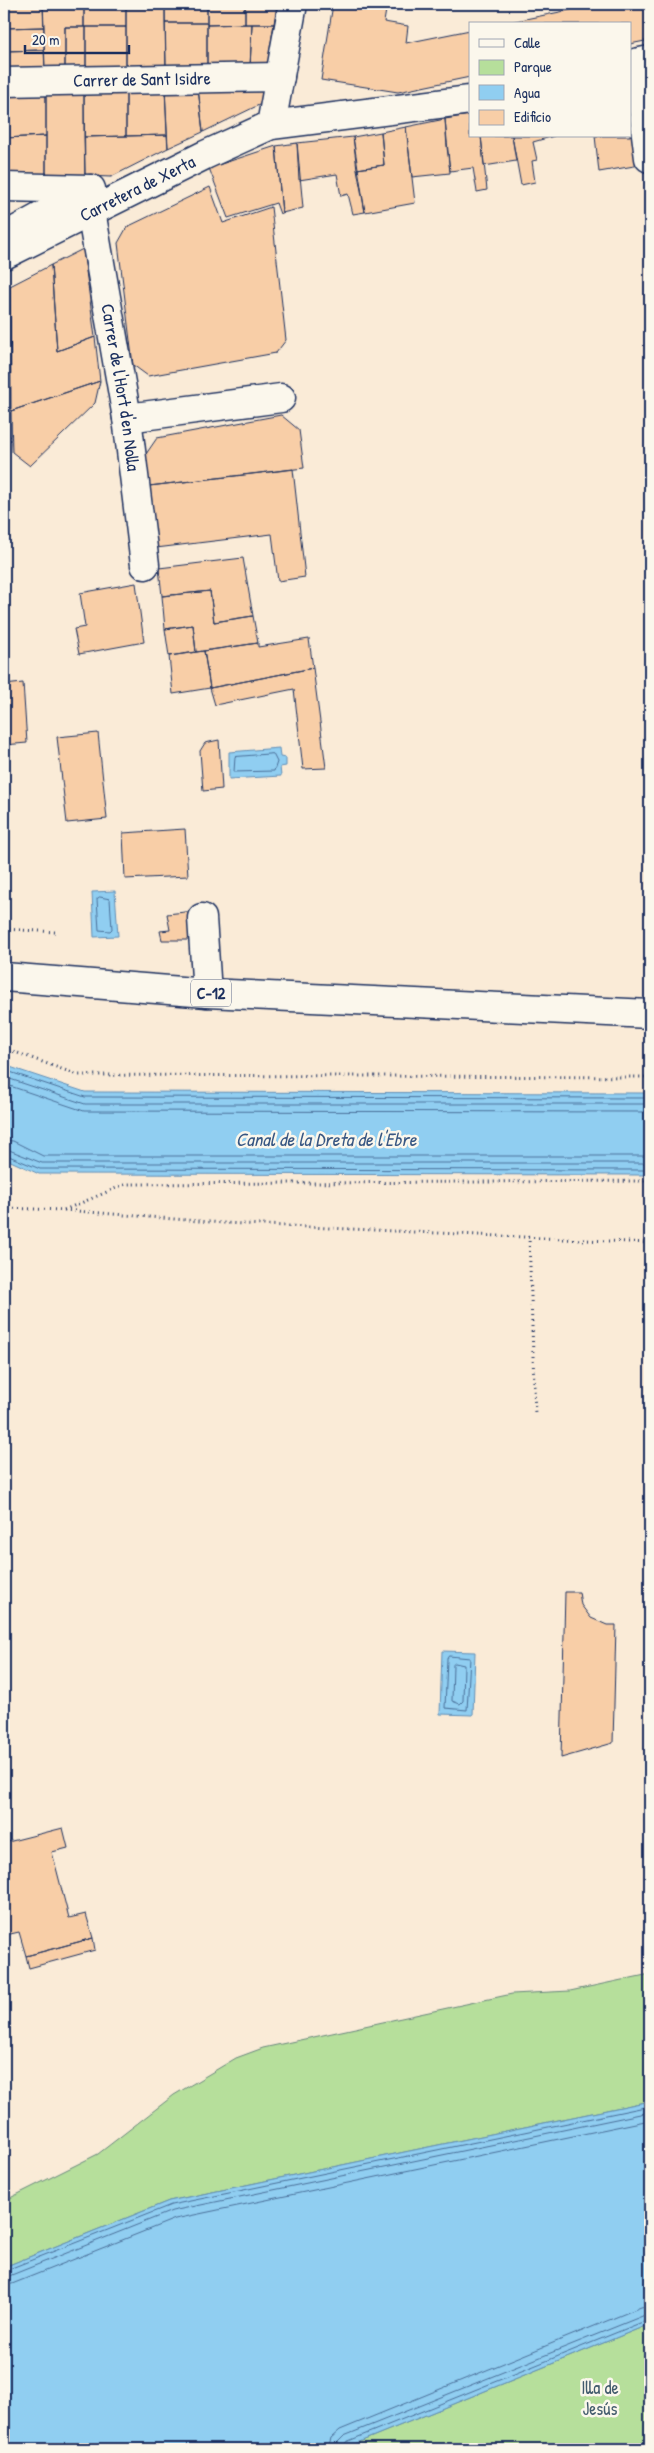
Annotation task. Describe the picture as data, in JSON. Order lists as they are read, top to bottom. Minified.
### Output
{"streets":{"street":["Carrer de Sant Isidre","Carretera de Xerta","Carrer de l'Hort d'en Nolla","C-12"]},"crossings":[["Carretera de Xerta","Carrer de l'Hort d'en Nolla"]],"water":["Canal de la Dreta de l'Ebre"],"parks":["Illa de Jesús"],"legend":["Calle","Parque","Agua","Edificio"],"scale_bar":"20 m"}
